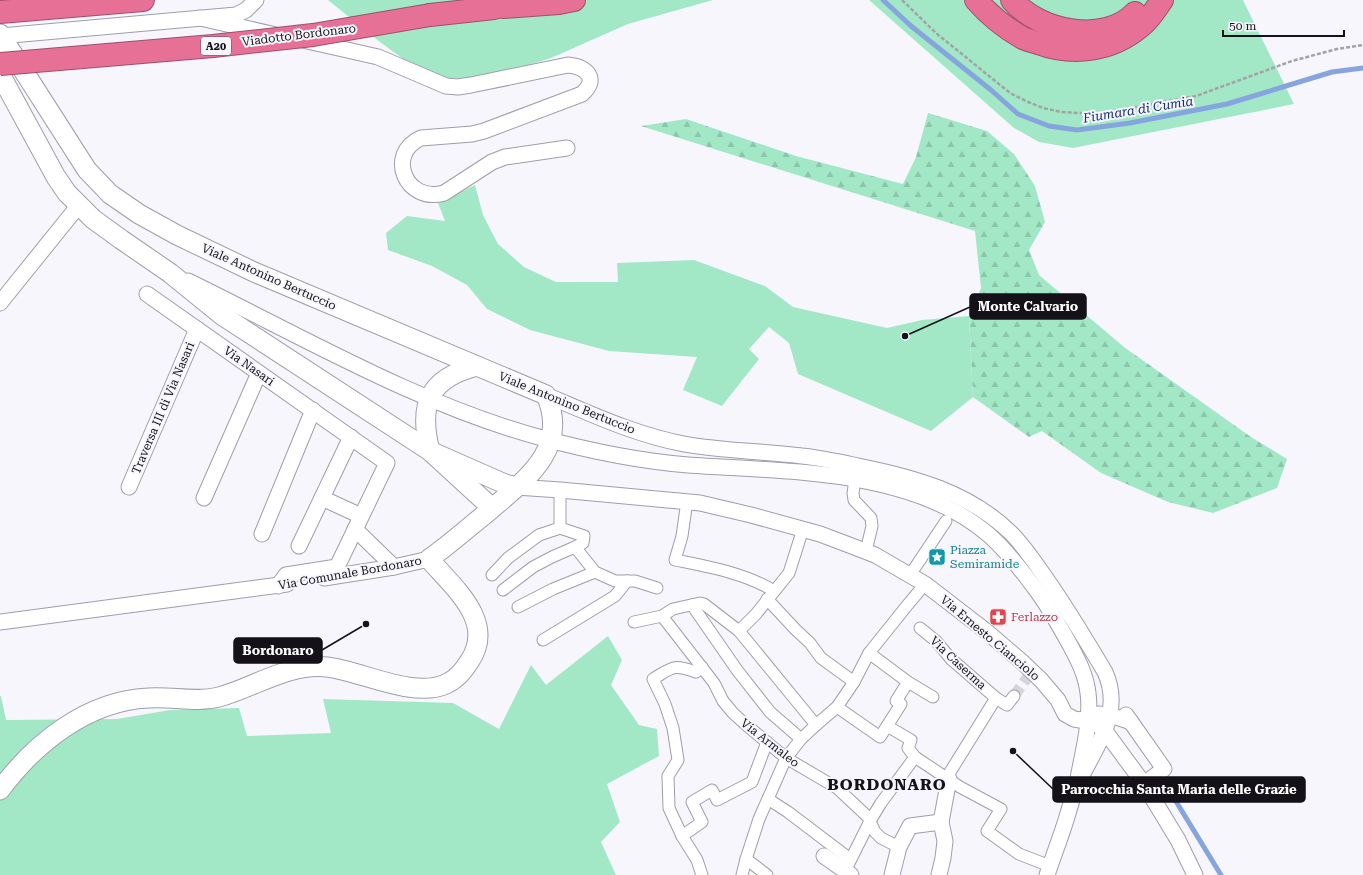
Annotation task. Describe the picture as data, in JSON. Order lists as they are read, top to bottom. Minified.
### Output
{"streets":{"highway":["Viadotto Bordonaro","A20"],"street":["Viale Antonino Bertuccio","Via Nasari","Traversa III di Via Nasari","Via Comunale Bordonaro","Via Ernesto Cianciolo","Via Caserma","Via Armaleo"]},"crossings":[["Viadotto Bordonaro","A20"],["Viale Antonino Bertuccio","Via Comunale Bordonaro"],["Viale Antonino Bertuccio","Via Ernesto Cianciolo"],["Via Nasari","Traversa III di Via Nasari"],["Via Nasari","Via Comunale Bordonaro"]],"districts":["BORDONARO"],"water":["Fiumara di Cumia"],"places":{"other":["Monte Calvario","Bordonaro","Parrocchia Santa Maria delle Grazie"],"place":["Piazza Semiramide"],"pharmacy":["Ferlazzo"]},"scale_bar":"50 m"}
